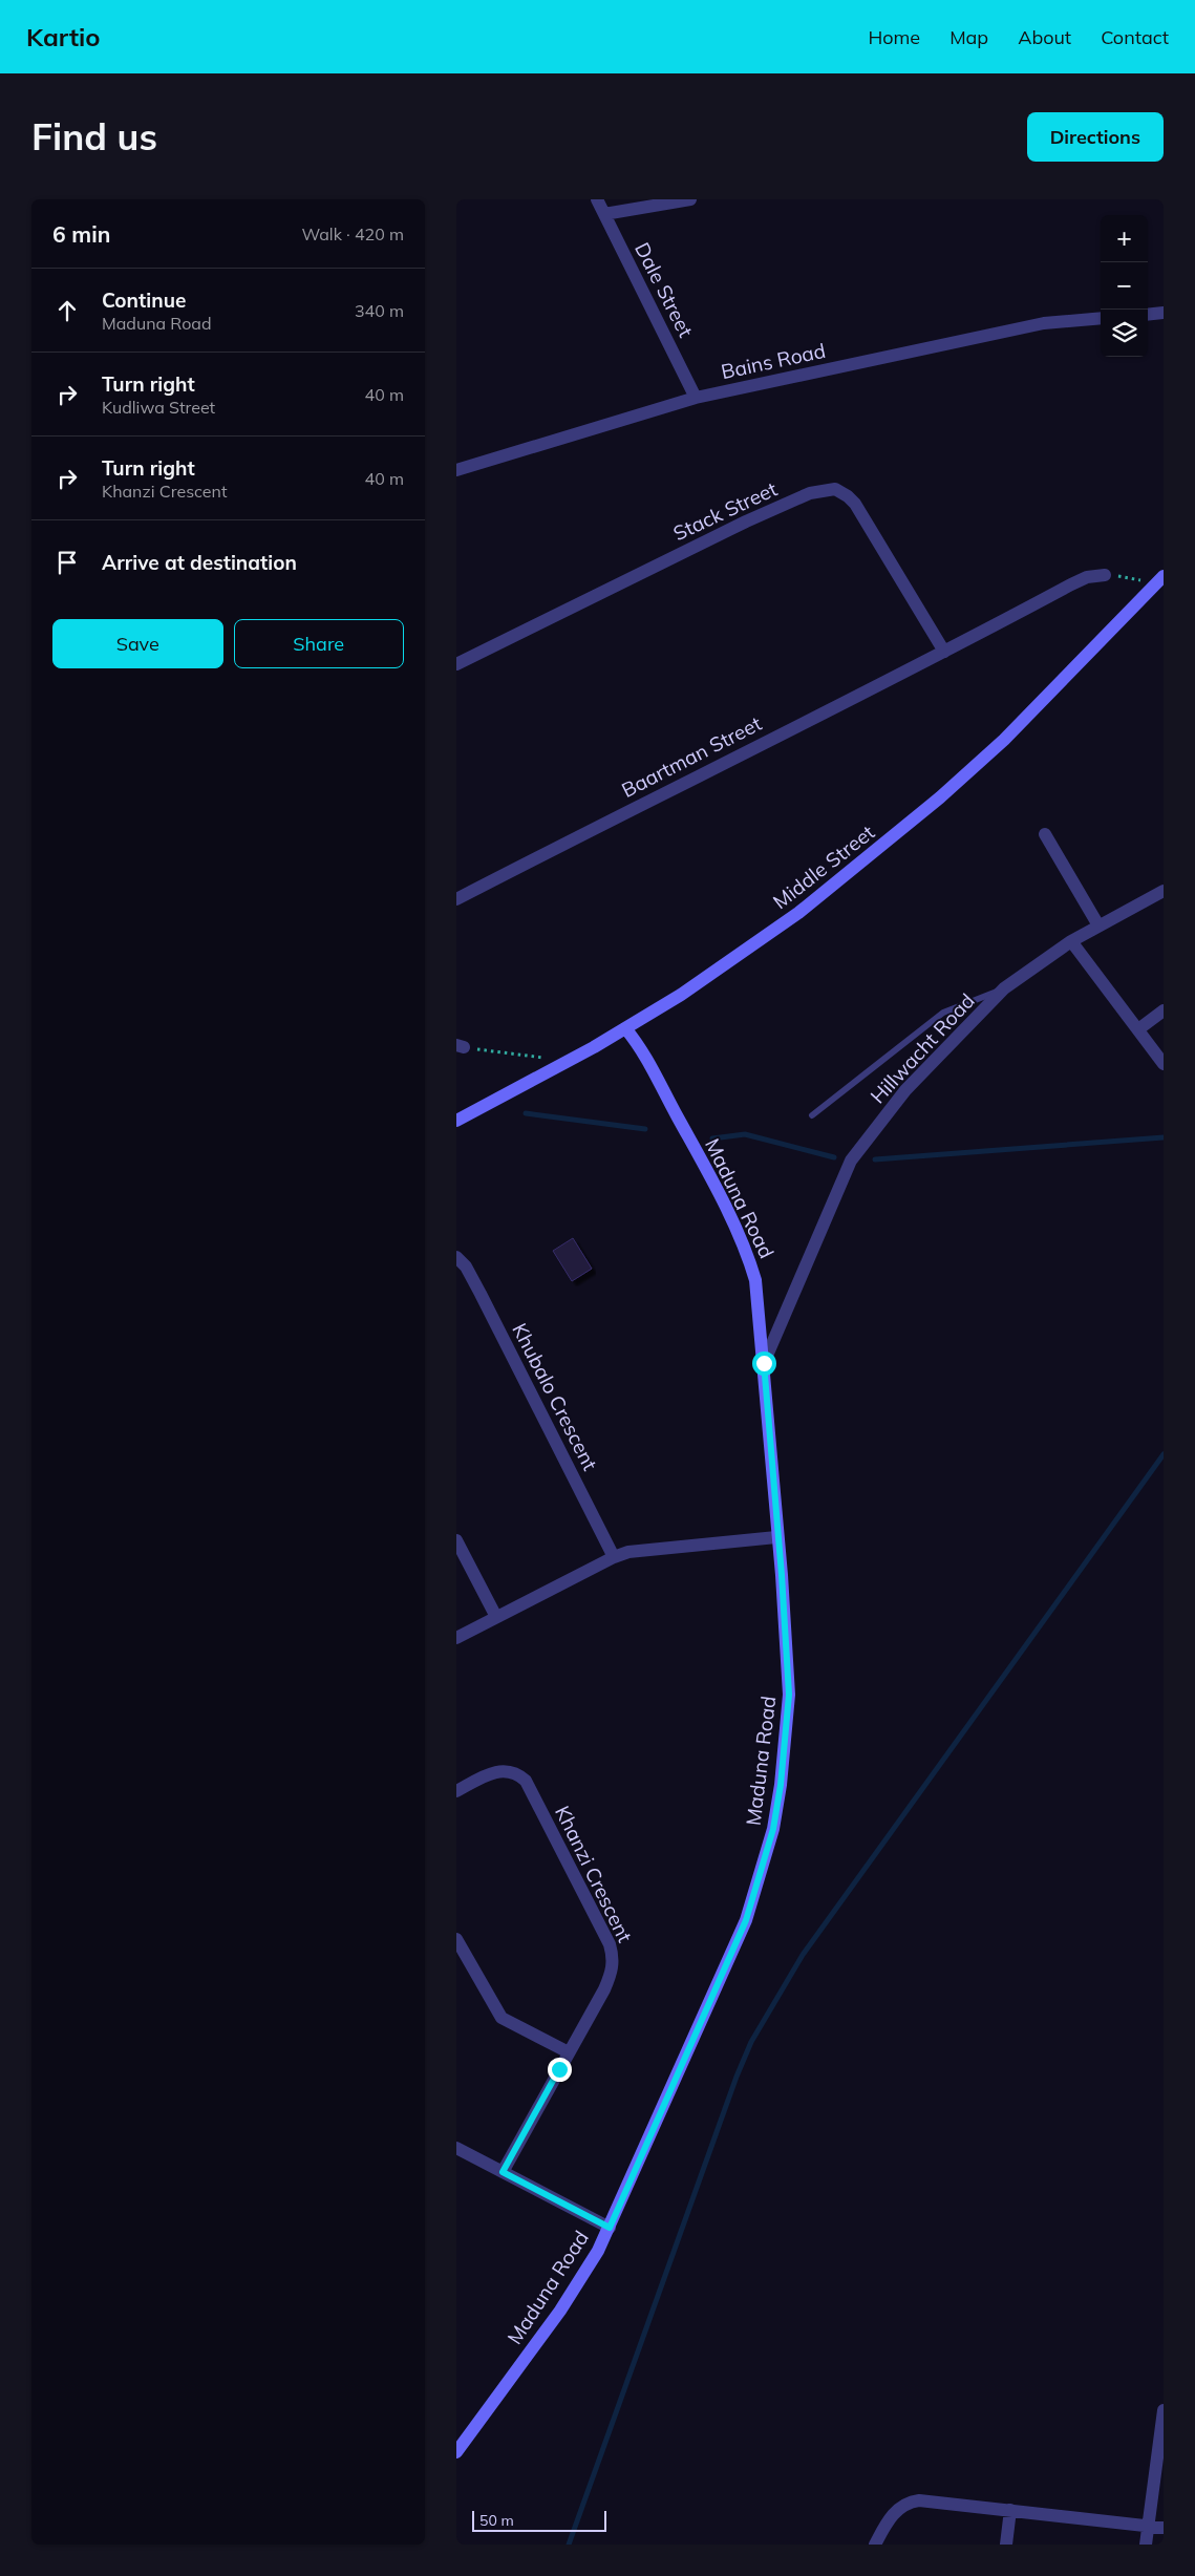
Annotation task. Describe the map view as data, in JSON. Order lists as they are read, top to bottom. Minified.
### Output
{"streets":{"street":["Dale Street","Bains Road","Stack Street","Baartman Street","Middle Street","Hillwacht Road","Maduna Road","Khubalo Crescent","Khanzi Crescent"]},"crossings":[["Dale Street","Bains Road"],["Stack Street","Baartman Street"],["Middle Street","Maduna Road"],["Hillwacht Road","Maduna Road"]],"scale_bar":"50 m","page":{"header":"Kartio","nav":["Home","Map","About","Contact"],"buttons":["Directions",["Save","Share"]],"title":"Find us","heading":["6 min","Walk · 420 m"],"map_buttons":["+","−"],"list":[["Continue","Maduna Road","340 m"],["Turn right","Kudliwa Street","40 m"],["Turn right","Khanzi Crescent","40 m"],"Arrive at destination"],"scale":"50 m"}}
